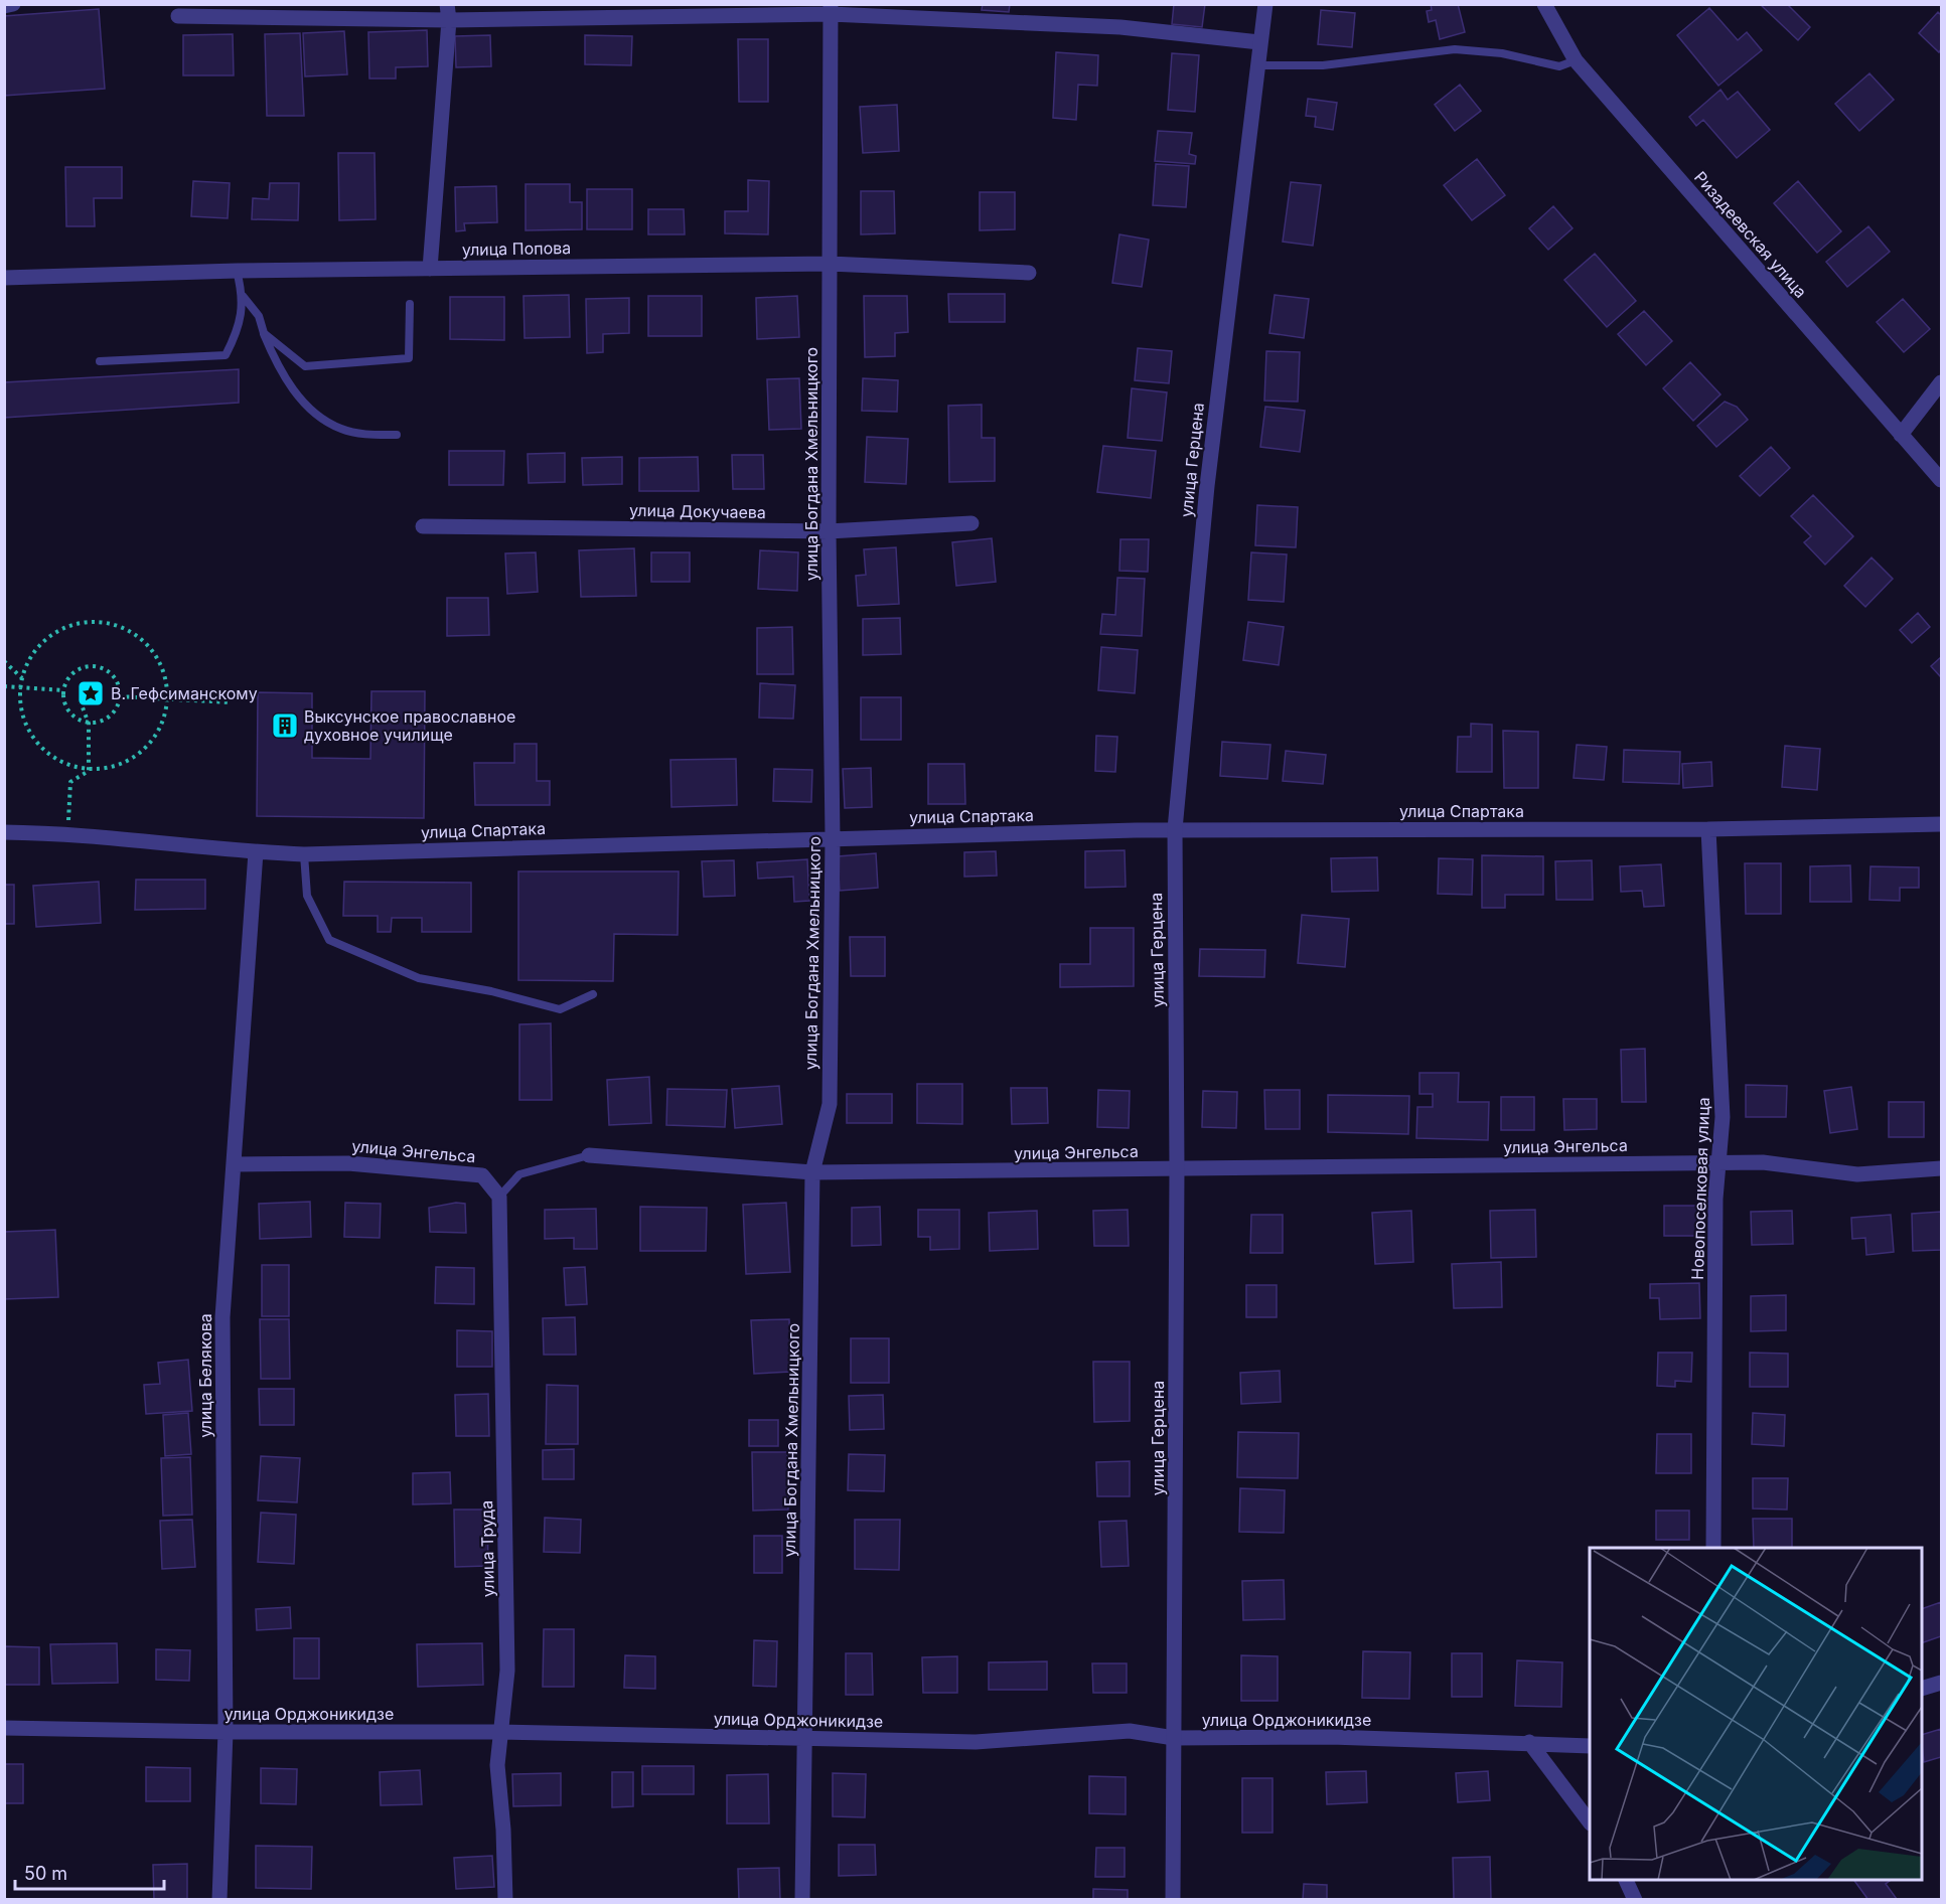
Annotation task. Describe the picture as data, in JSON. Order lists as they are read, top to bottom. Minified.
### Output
{"streets":{"street":["Ризадеевская улица","улица Попова","улица Герцена","улица Богдана Хмельницкого","улица Докучаева","улица Спартака","улица Энгельса","Новопоселковая улица","улица Белякова","улица Труда","улица Орджоникидзе"]},"crossings":[["улица Попова","улица Богдана Хмельницкого"],["улица Герцена","улица Спартака"],["улица Герцена","улица Энгельса"],["улица Герцена","улица Орджоникидзе"],["улица Богдана Хмельницкого","улица Докучаева"],["улица Богдана Хмельницкого","улица Спартака"],["улица Богдана Хмельницкого","улица Энгельса"],["улица Богдана Хмельницкого","улица Орджоникидзе"],["улица Спартака","Новопоселковая улица"],["улица Спартака","улица Белякова"],["улица Энгельса","Новопоселковая улица"],["улица Энгельса","улица Белякова"],["улица Энгельса","улица Труда"],["улица Белякова","улица Орджоникидзе"],["улица Труда","улица Орджоникидзе"]],"places":{"place":["В. Гефсиманскому"],"building":["Выксунское православное духовное училище"]},"scale_bar":"50 m"}
